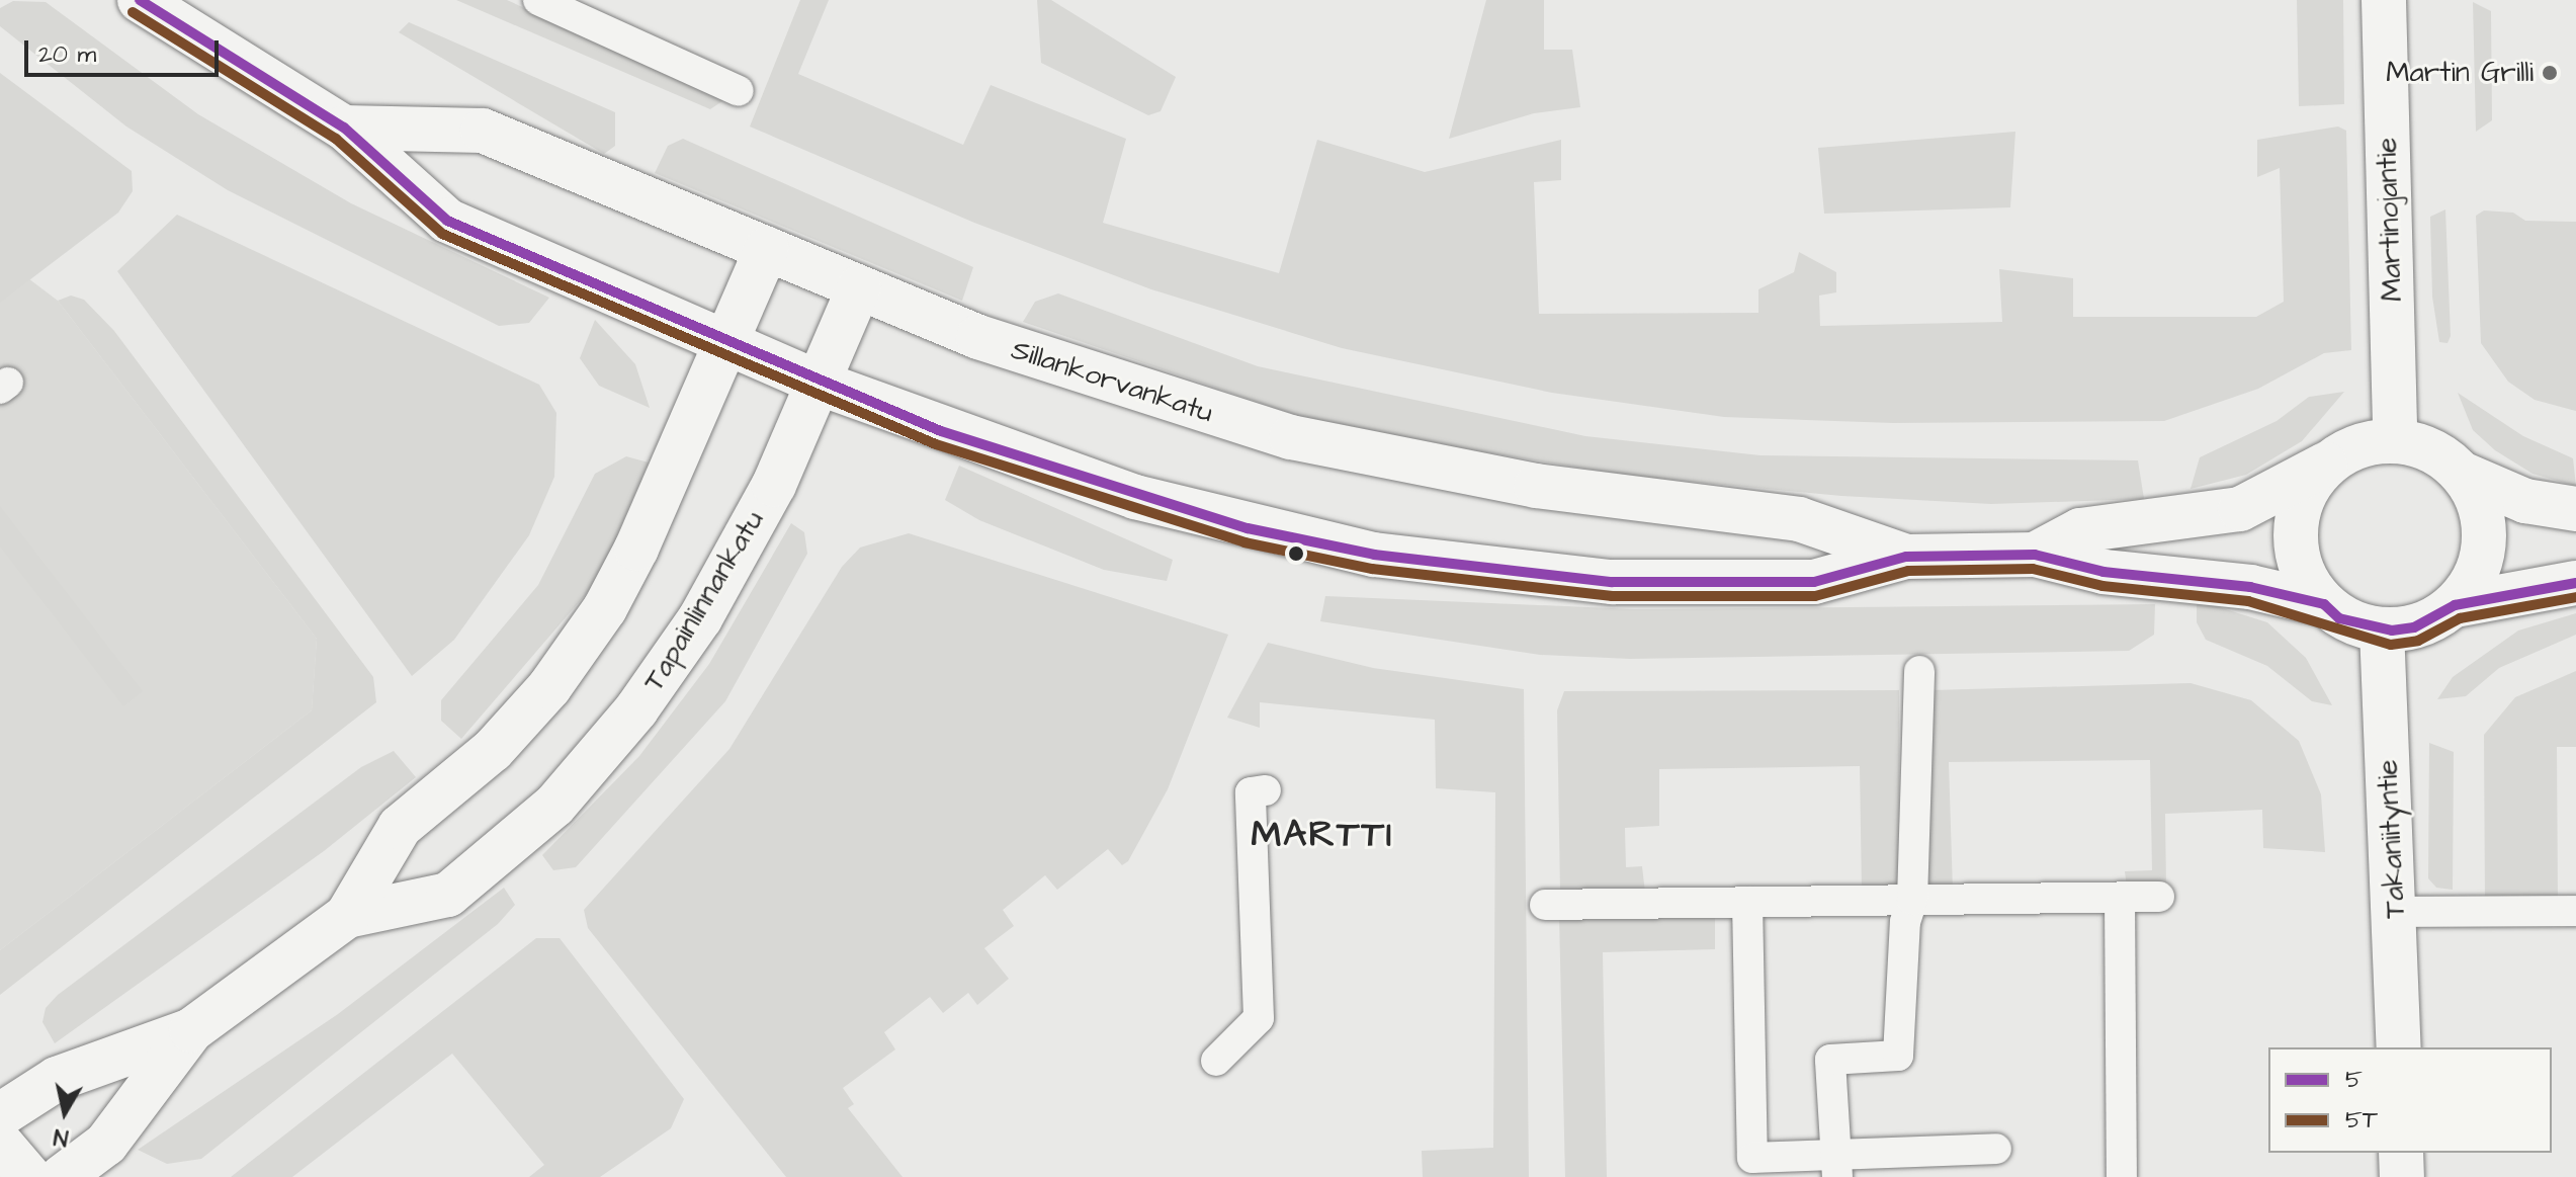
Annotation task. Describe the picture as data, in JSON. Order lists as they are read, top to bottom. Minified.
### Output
{"streets":{"main road":["Martinojantie","Sillankorvankatu","Tapainlinnankatu","Takaniityntie"]},"crossings":[["Martinojantie","Sillankorvankatu"],["Martinojantie","Takaniityntie"],["Sillankorvankatu","Tapainlinnankatu"],["Sillankorvankatu","Takaniityntie"]],"districts":["MARTTI"],"places":["Martin Grilli"],"lines":["transit line 5","transit line 5T"],"legend":["5","5T"],"scale_bar":"20 m","north":"bottom"}
